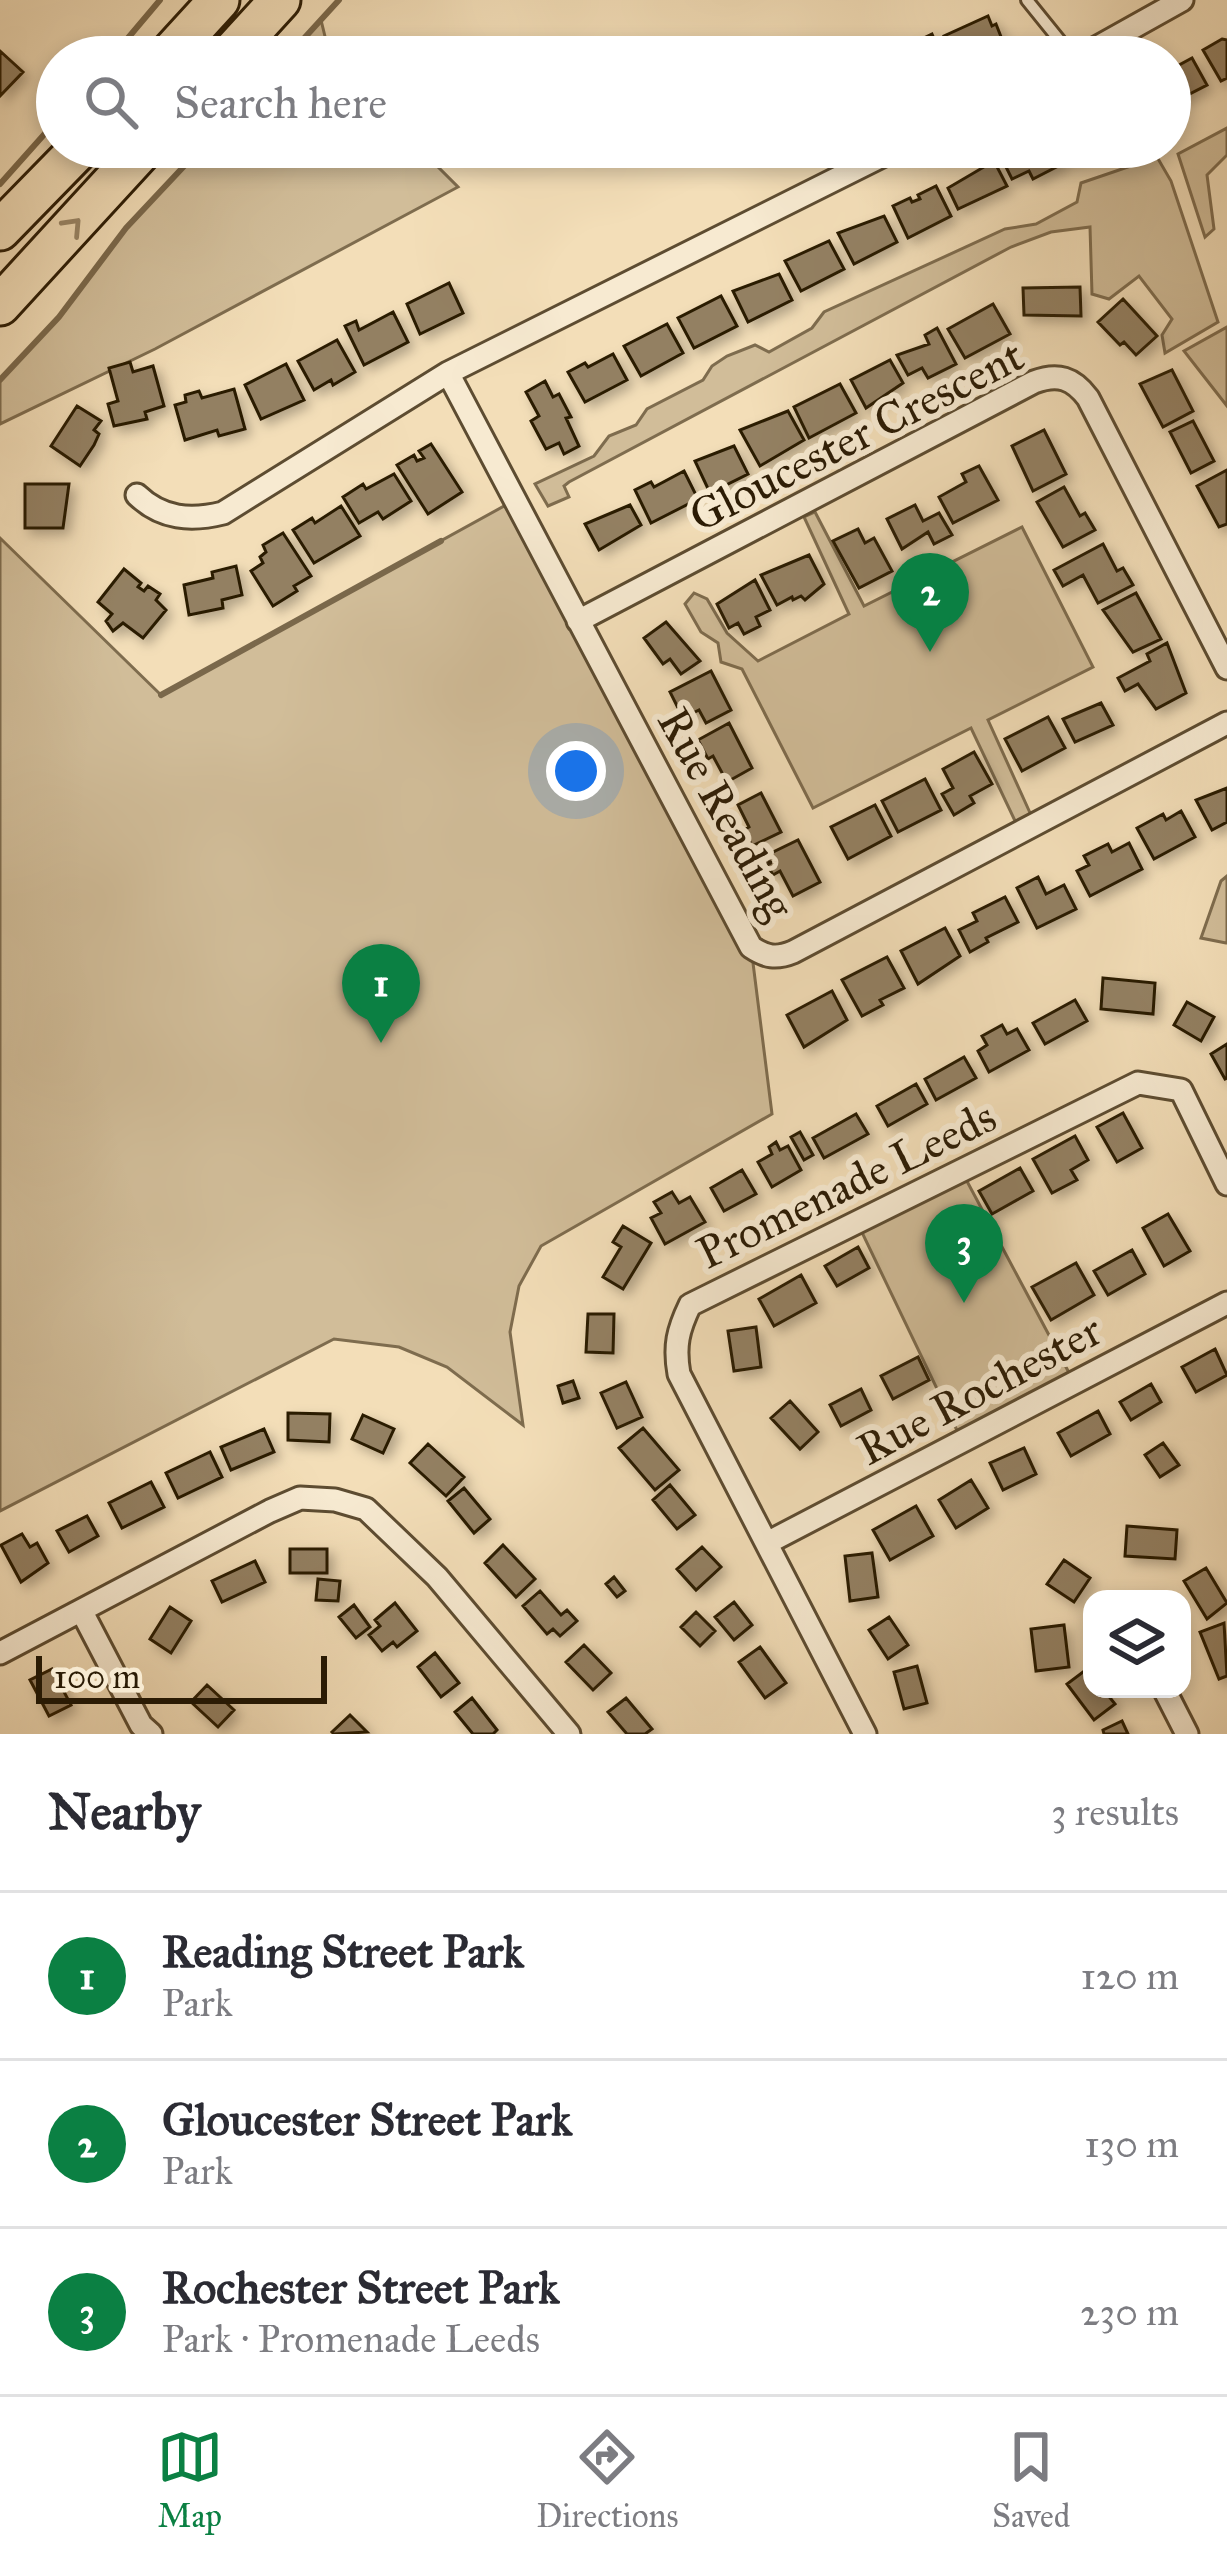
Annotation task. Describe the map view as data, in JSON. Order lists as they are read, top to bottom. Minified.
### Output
{"streets":{"street":["Gloucester Crescent","Rue Reading","Promenade Leeds","Rue Rochester"]},"crossings":[["Gloucester Crescent","Rue Reading"],["Promenade Leeds","Rue Rochester"]],"scale_bar":"100 m","page":{"search":"Search here","pins":["2","1","3"],"scale":"100 m","heading":["Nearby","3 results"],"list":[{"mark":"1","name":"Reading Street Park","note":"Park","value":"120 m"},{"mark":"2","name":"Gloucester Street Park","note":"Park","value":"130 m"},{"mark":"3","name":"Rochester Street Park","note":"Park · Promenade Leeds","value":"230 m"}],"nav":["Map","Directions","Saved"]}}
